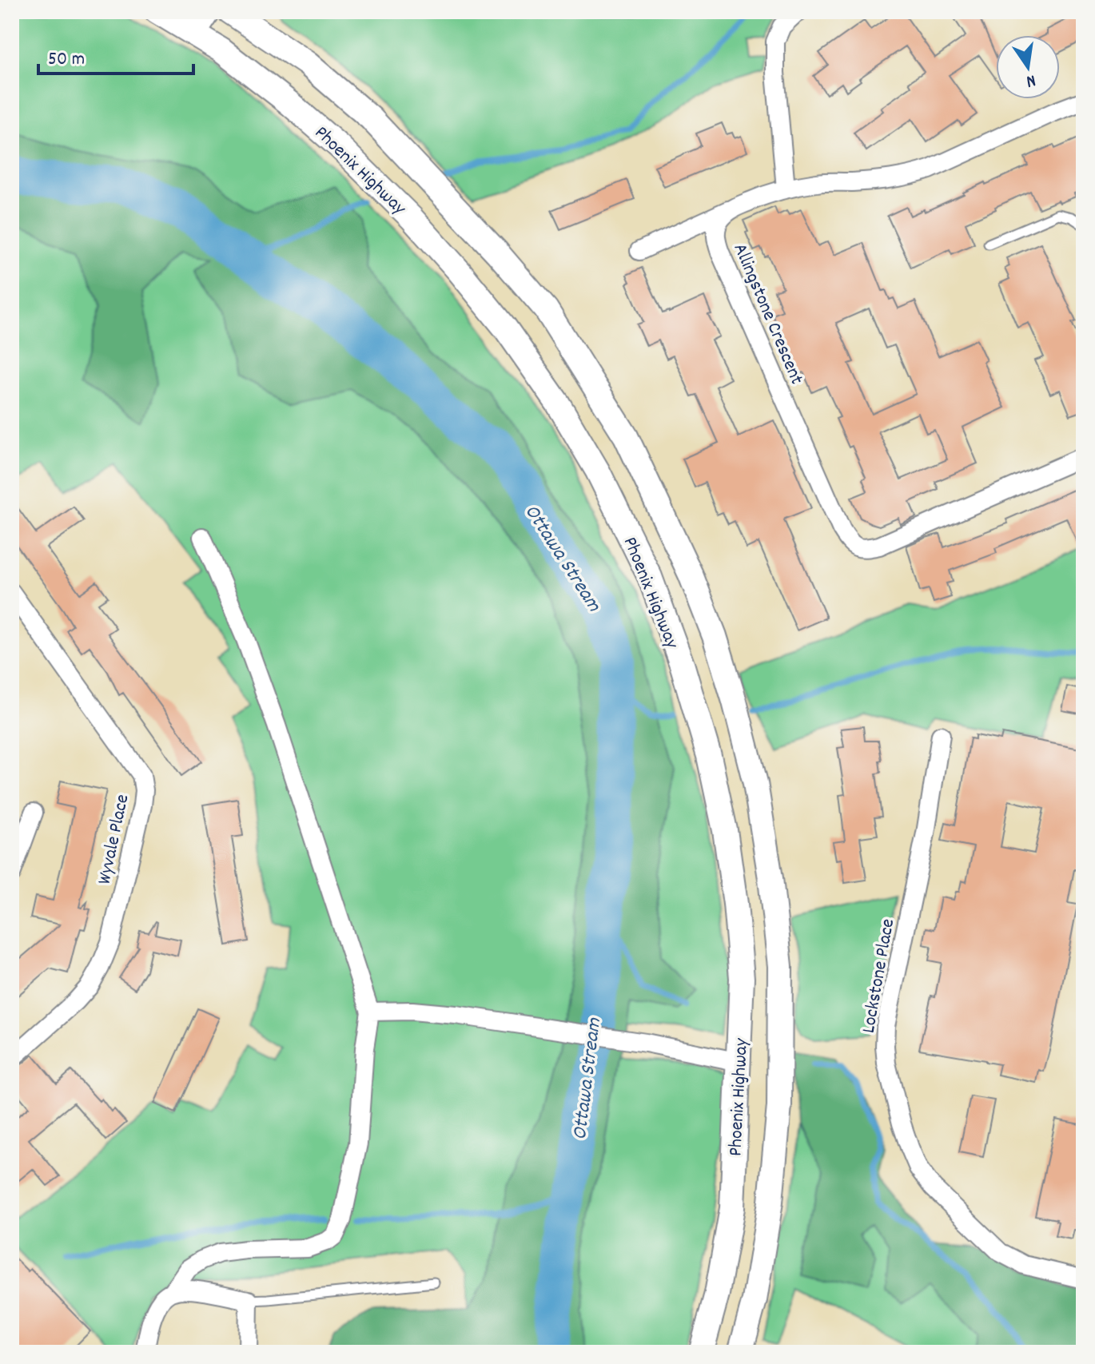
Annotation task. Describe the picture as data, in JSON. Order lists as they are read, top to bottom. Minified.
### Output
{"streets":{"main road":["Phoenix Highway"],"street":["Allingstone Crescent","Wyvale Place","Lockstone Place"]},"water":["Ottawa Stream"],"scale_bar":"50 m","north":"bottom"}
